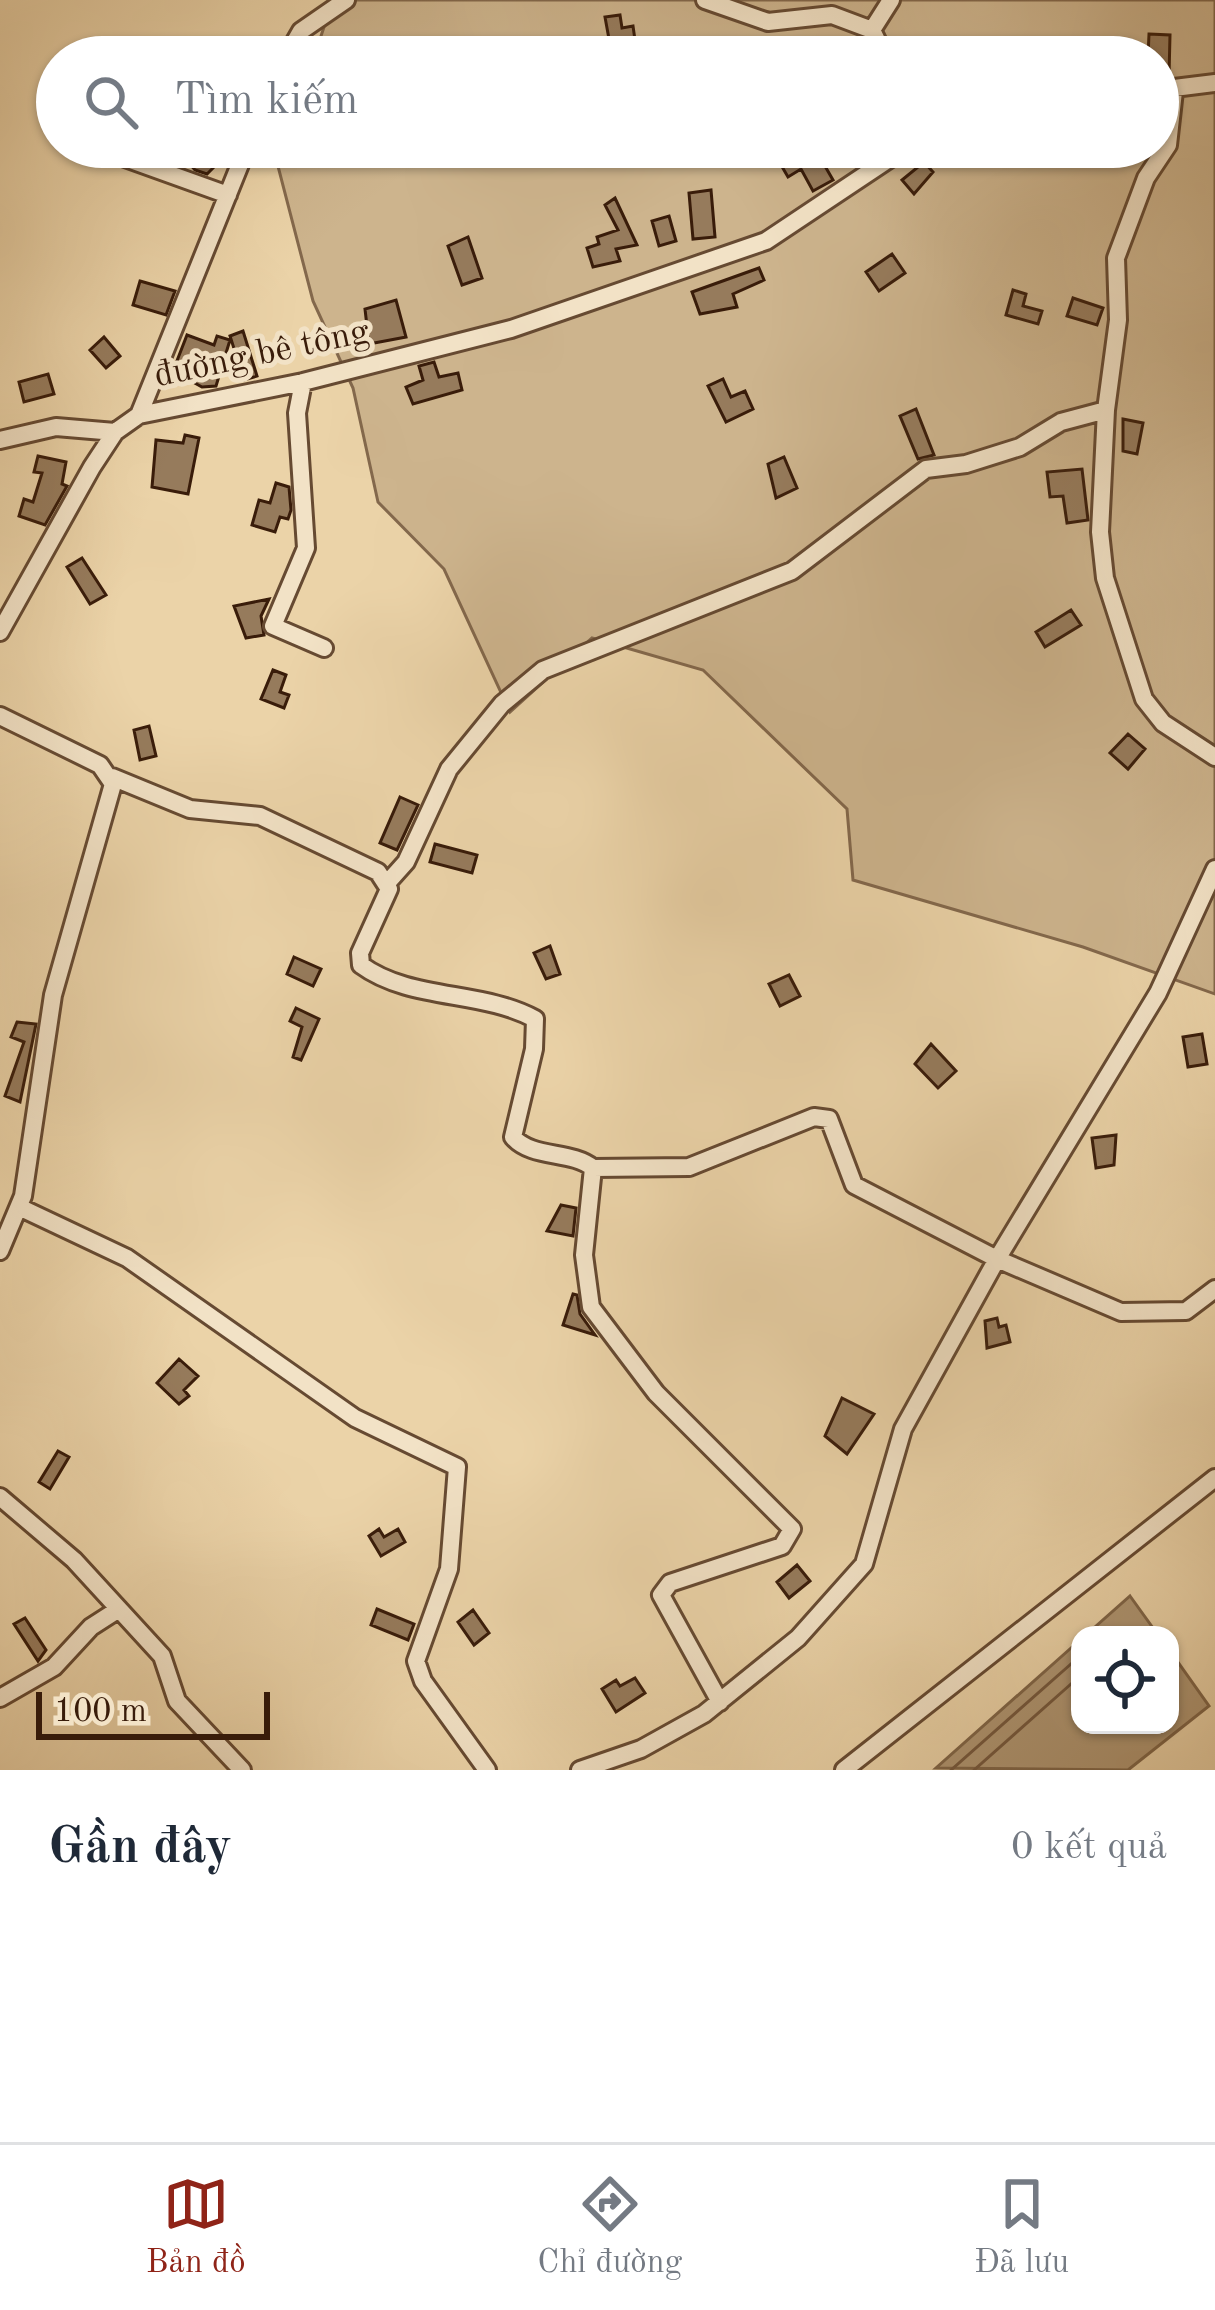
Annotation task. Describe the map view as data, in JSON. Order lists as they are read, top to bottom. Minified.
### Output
{"streets":{"street":["đường bê tông"]},"scale_bar":"100 m","page":{"search":"Tìm kiếm","scale":"100 m","heading":["Gần đây","0 kết quả"],"nav":["Bản đồ","Chỉ đường","Đã lưu"]}}
